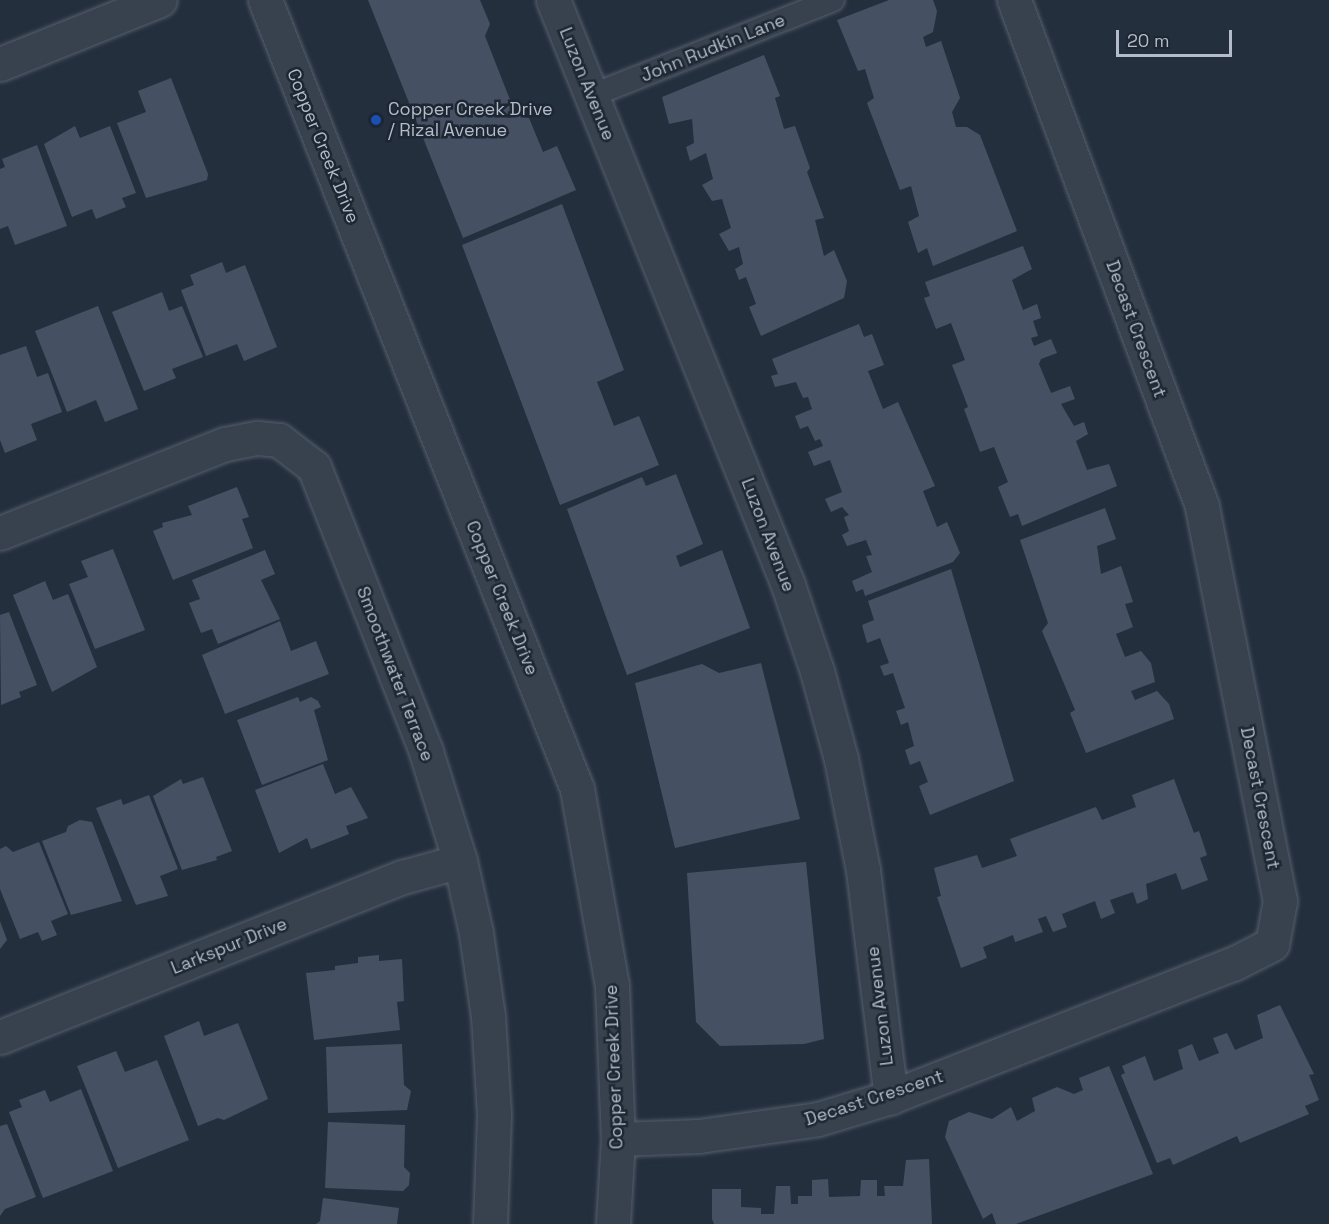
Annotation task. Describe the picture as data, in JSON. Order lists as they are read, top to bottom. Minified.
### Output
{"streets":{"street":["Luzon Avenue","Copper Creek Drive","Decast Crescent","Smoothwater Terrace","Larkspur Drive"],"lane":["John Rudkin Lane"]},"crossings":[["John Rudkin Lane","Luzon Avenue"],["Luzon Avenue","Decast Crescent"],["Copper Creek Drive","Decast Crescent"],["Smoothwater Terrace","Larkspur Drive"]],"places":["Copper Creek Drive / Rizal Avenue"],"scale_bar":"20 m"}
